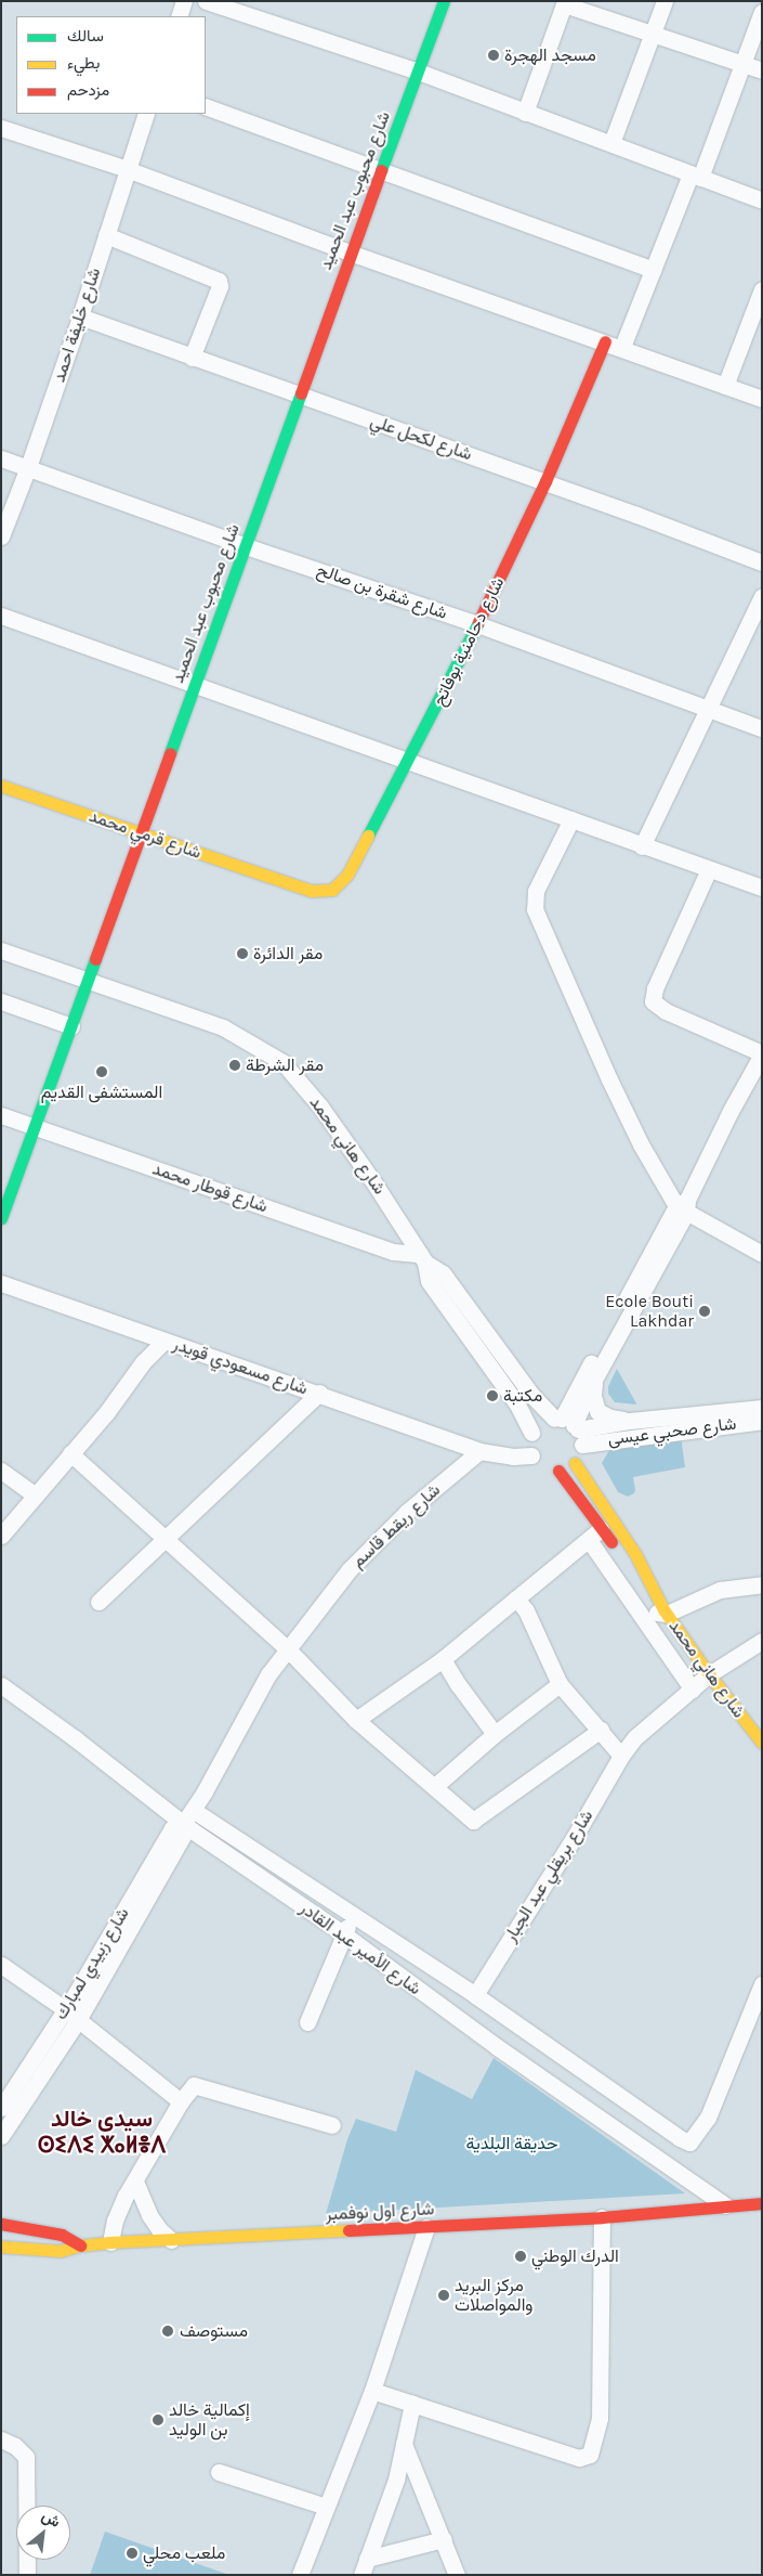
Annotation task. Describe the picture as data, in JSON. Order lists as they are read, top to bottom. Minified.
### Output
{"streets":{"street":["شارع محبوب عبد الحميد","شارع خليفة احمد","شارع لكحل علي","شارع شقرة بن صالح","شارع دحامنية بوفاتح","شارع قرمي محمد","شارع هاني محمد","شارع قوطار محمد","شارع مسعودي قويدر","شارع صحبي عيسى","شارع ريقط قاسم","شارع بريقلي عبد الجبار","شارع الأمير عبد القادر","شارع زبيدي لمبارك","شارع اول نوفمبر"]},"crossings":[["شارع محبوب عبد الحميد","شارع لكحل علي"],["شارع محبوب عبد الحميد","شارع شقرة بن صالح"],["شارع محبوب عبد الحميد","شارع قرمي محمد"],["شارع محبوب عبد الحميد","شارع هاني محمد"],["شارع محبوب عبد الحميد","شارع قوطار محمد"],["شارع خليفة احمد","شارع لكحل علي"],["شارع خليفة احمد","شارع شقرة بن صالح"],["شارع لكحل علي","شارع دحامنية بوفاتح"],["شارع شقرة بن صالح","شارع دحامنية بوفاتح"],["شارع دحامنية بوفاتح","شارع قرمي محمد"],["شارع هاني محمد","شارع قوطار محمد"],["شارع هاني محمد","شارع صحبي عيسى"],["شارع هاني محمد","شارع بريقلي عبد الجبار"],["شارع مسعودي قويدر","شارع ريقط قاسم"],["شارع ريقط قاسم","شارع الأمير عبد القادر"],["شارع ريقط قاسم","شارع زبيدي لمبارك"],["شارع بريقلي عبد الجبار","شارع الأمير عبد القادر"],["شارع الأمير عبد القادر","شارع زبيدي لمبارك"],["شارع الأمير عبد القادر","شارع اول نوفمبر"]],"districts":["سيدي خالد ⵙⵉⴷⵉ ⵅⴰⵍⴻⴷ"],"parks":["حديقة البلدية"],"places":["مسجد الهجرة","مقر الدائرة","مقر الشرطة","المستشفى القديم","Ecole Bouti Lakhdar","مكتبة","الدرك الوطني","مركز البريد والمواصلات","مستوصف","إكمالية خالد بن الوليد","ملعب محلي"],"legend":["سالك","بطيء","مزدحم"],"north":"top right"}
